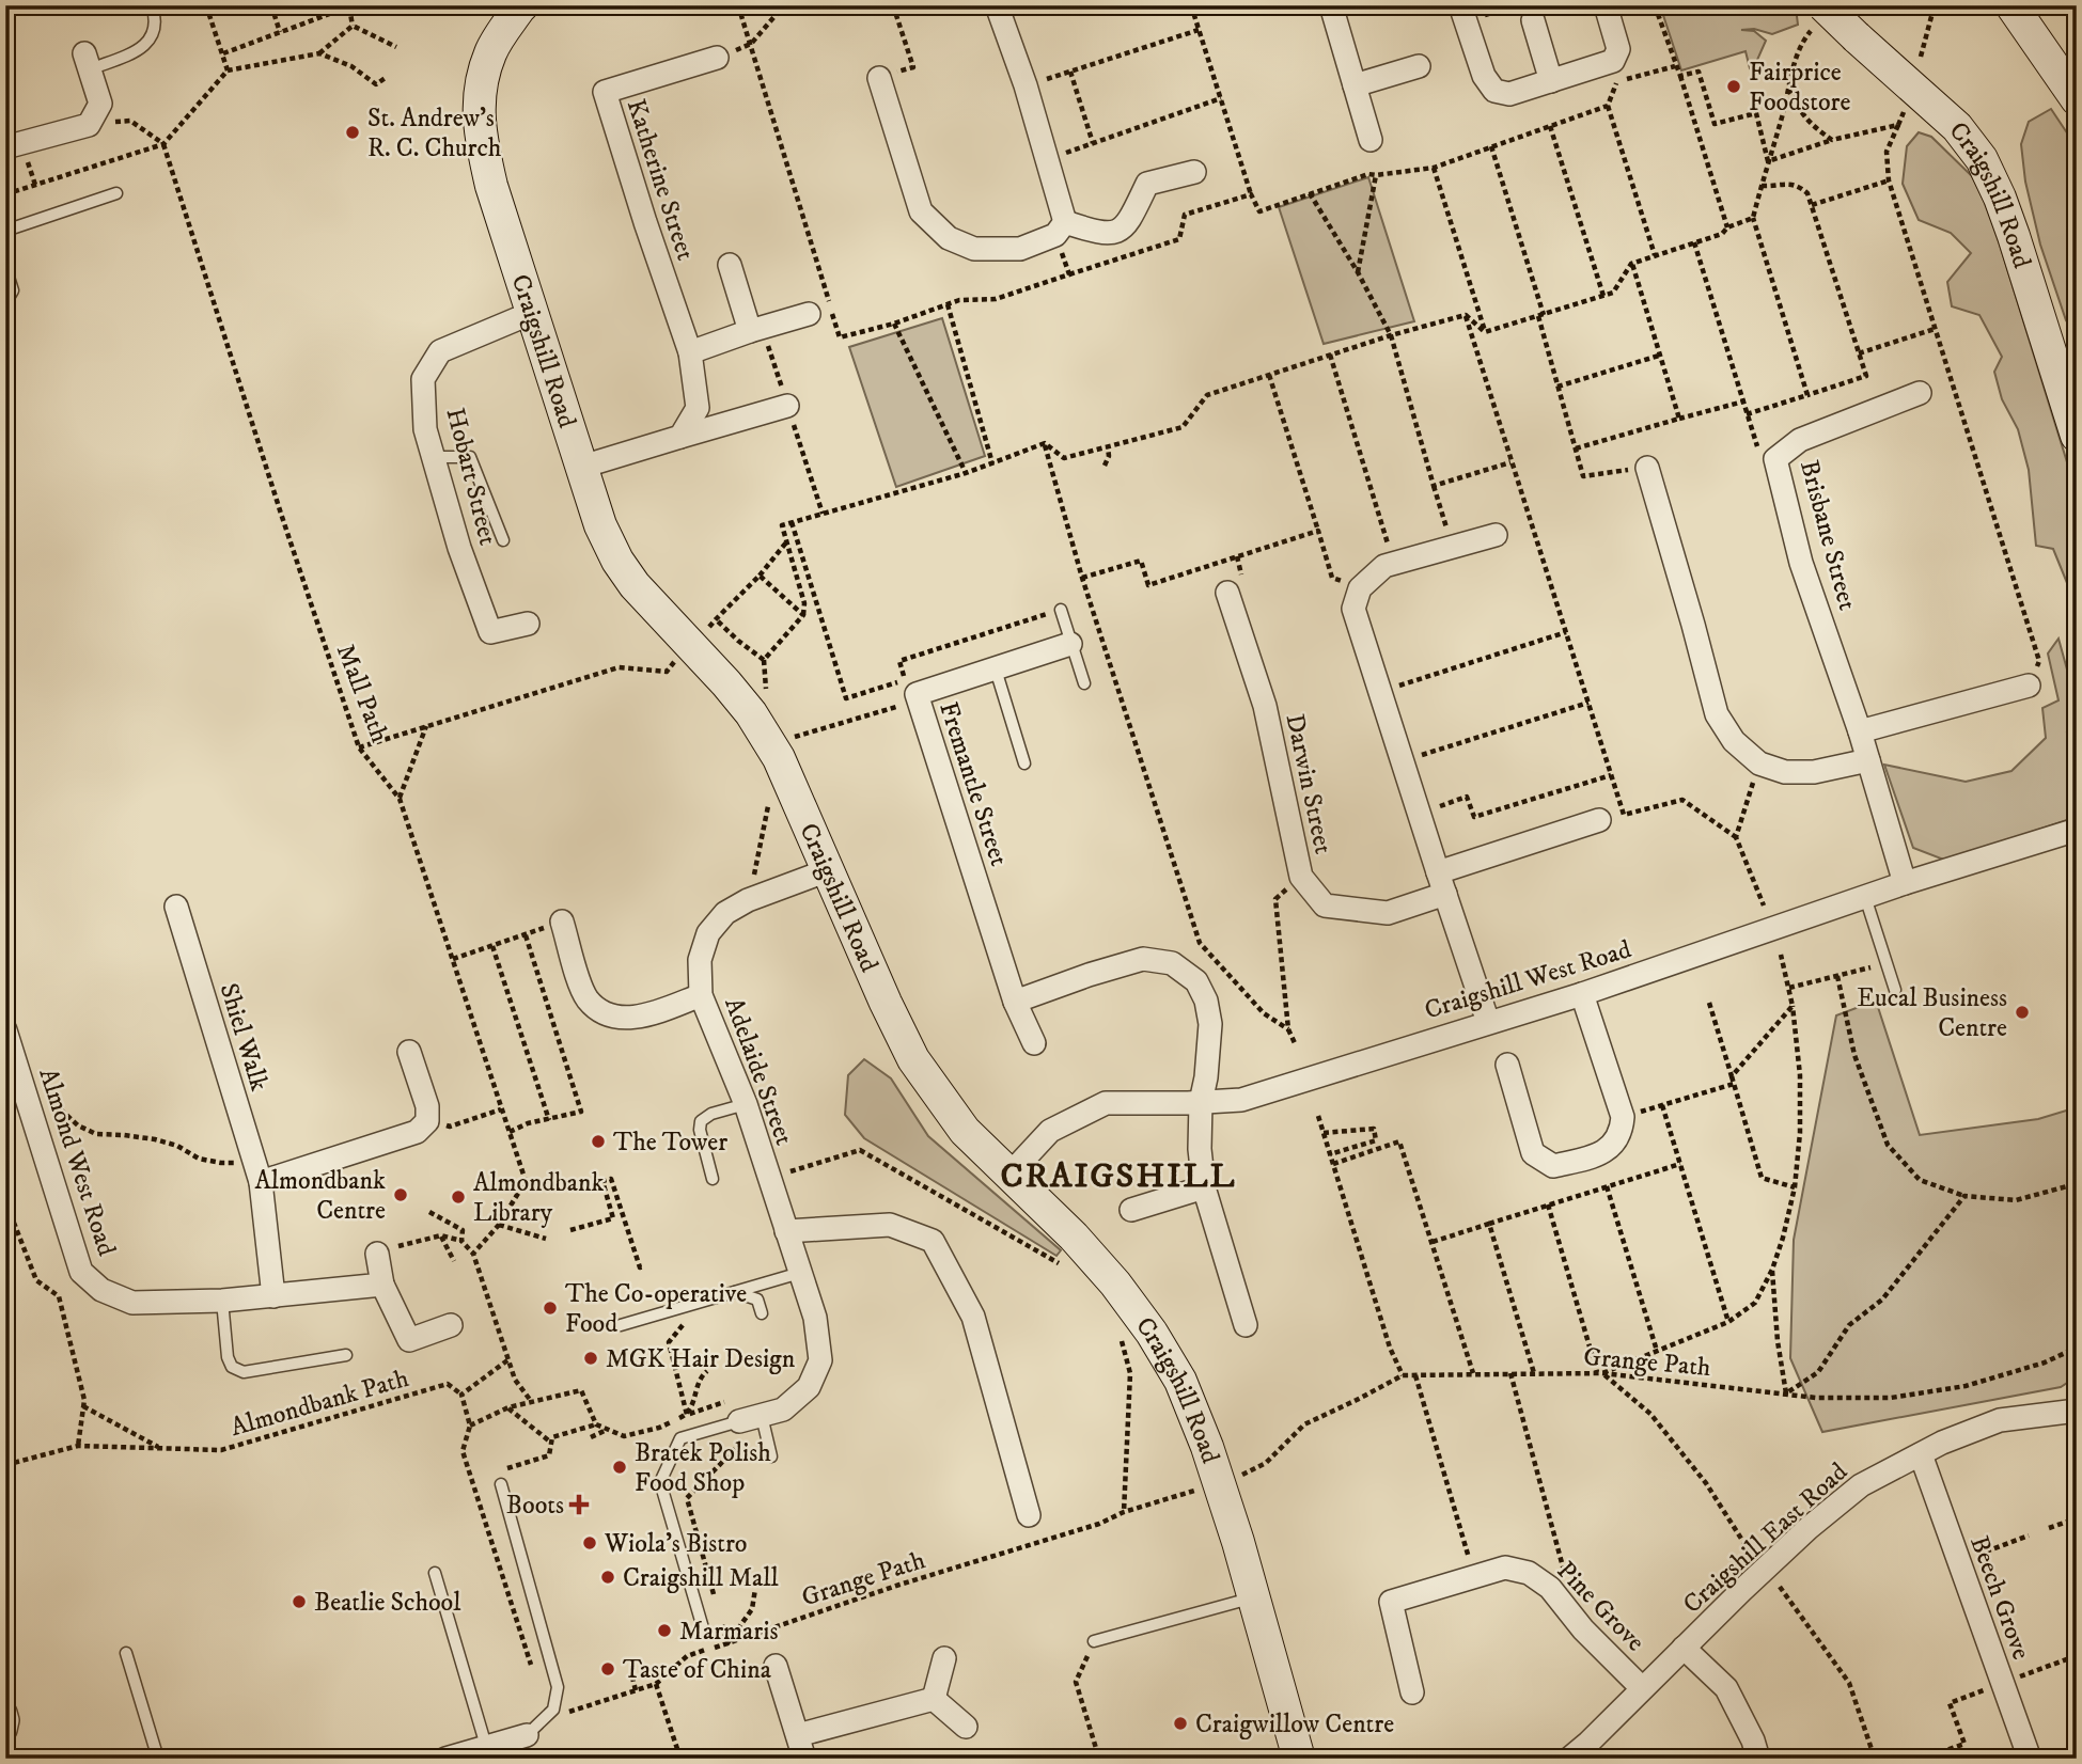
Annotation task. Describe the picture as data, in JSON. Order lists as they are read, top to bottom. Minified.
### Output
{"streets":{"street":["Katherine Street","Craigshill Road","Hobart Street","Brisbane Street","Fremantle Street","Darwin Street","Craigshill West Road","Shiel Walk","Adelaide Street","Almond West Road","Craigshill East Road","Beech Grove","Pine Grove"],"path":["Mall Path","Grange Path","Almondbank Path"]},"crossings":[["Craigshill Road","Hobart Street"],["Craigshill Road","Craigshill West Road"],["Craigshill Road","Adelaide Street"],["Brisbane Street","Craigshill West Road"],["Shiel Walk","Almond West Road"],["Craigshill East Road","Beech Grove"],["Craigshill East Road","Pine Grove"]],"districts":["CRAIGSHILL"],"places":{"other":["Fairprice Foodstore","St. Andrew's R. C. Church","Eucal Business Centre","The Tower","Almondbank Centre","Almondbank Library","The Co-operative Food","MGK Hair Design","Bratek Polish Food Shop","Wiola's Bistro","Craigshill Mall","Beatlie School","Marmaris","Taste of China","Craigwillow Centre"],"health":["Boots"]}}
